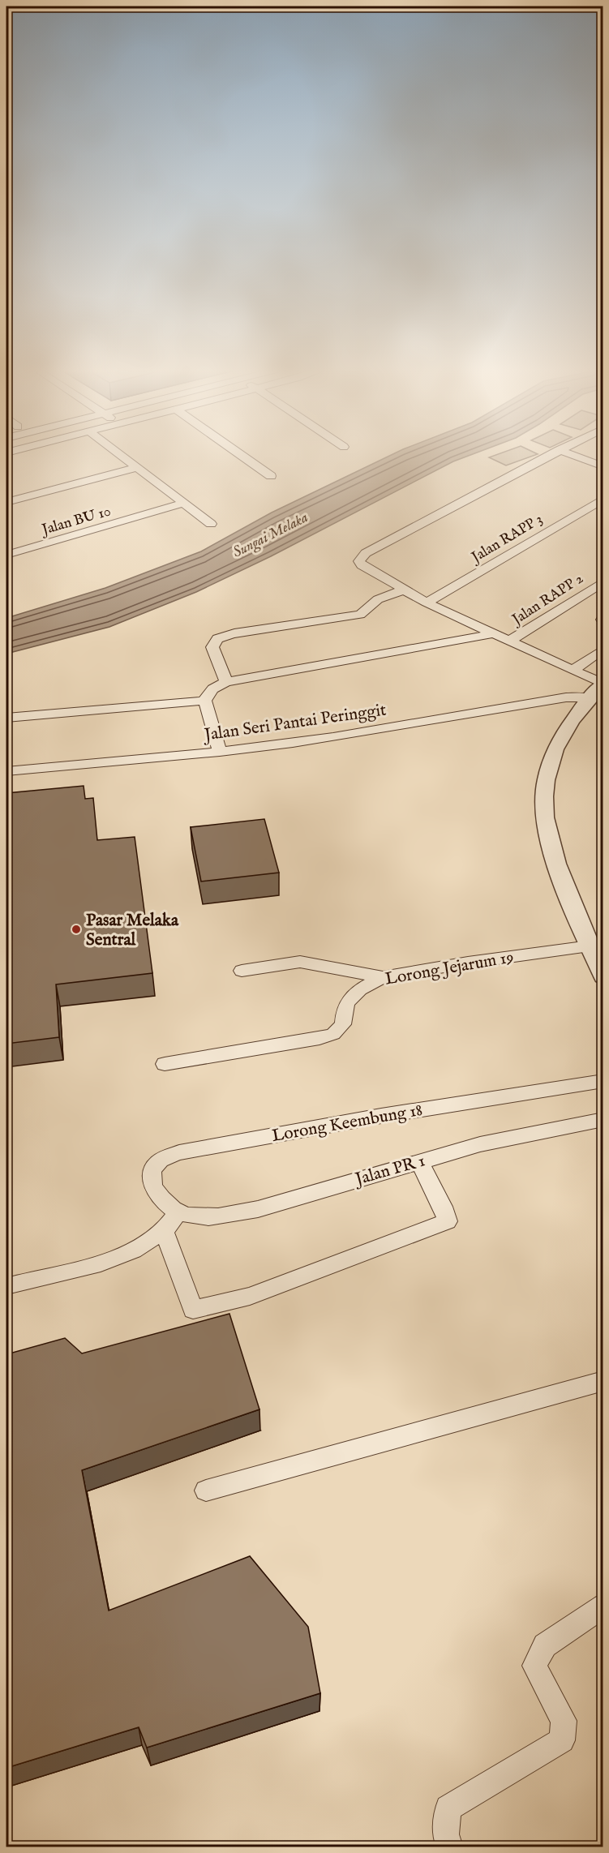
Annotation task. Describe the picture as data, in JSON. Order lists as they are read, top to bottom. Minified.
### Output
{"streets":{"street":["Jalan BU 10","Jalan RAPP 3","Jalan RAPP 2","Jalan Seri Pantai Peringgit","Lorong Jejarum 19","Lorong Keembung 18","Jalan PR 1"]},"crossings":[["Lorong Keembung 18","Jalan PR 1"]],"water":["Sungai Melaka"],"places":["Pasar Melaka Sentral"]}
